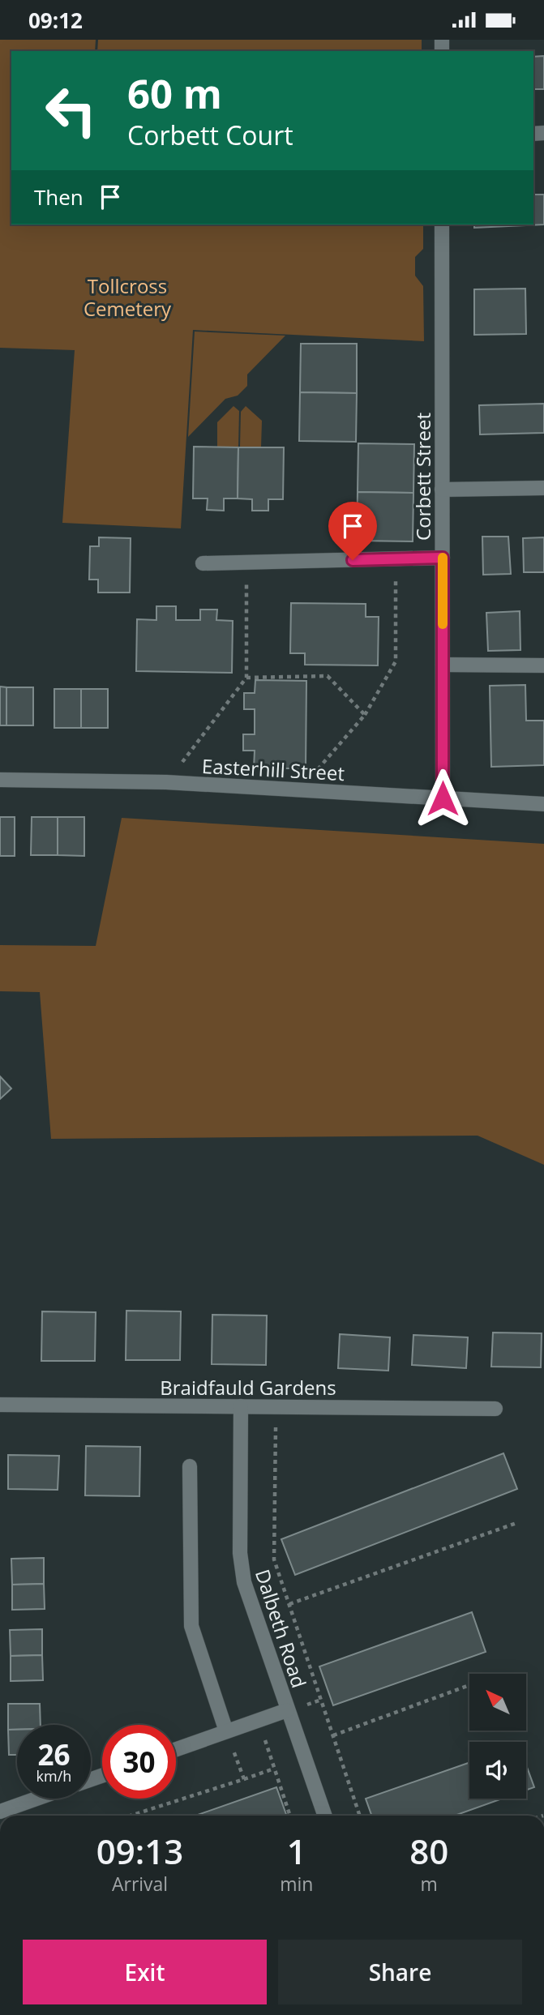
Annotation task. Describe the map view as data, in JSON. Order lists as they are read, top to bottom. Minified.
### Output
{"streets":{"street":["Corbett Street","Easterhill Street","Braidfauld Gardens","Dalbeth Road"]},"crossings":[["Corbett Street","Easterhill Street"],["Braidfauld Gardens","Dalbeth Road"]],"parks":["Tollcross Cemetery"],"north":"top left","page":{"status":"09:12","turn":["60 m","Corbett Court"],"then":"Then","speed":"26 km/h","limit":"30","eta":["09:13","Arrival","1","min","80","m"],"buttons":["Exit","Share"]}}
